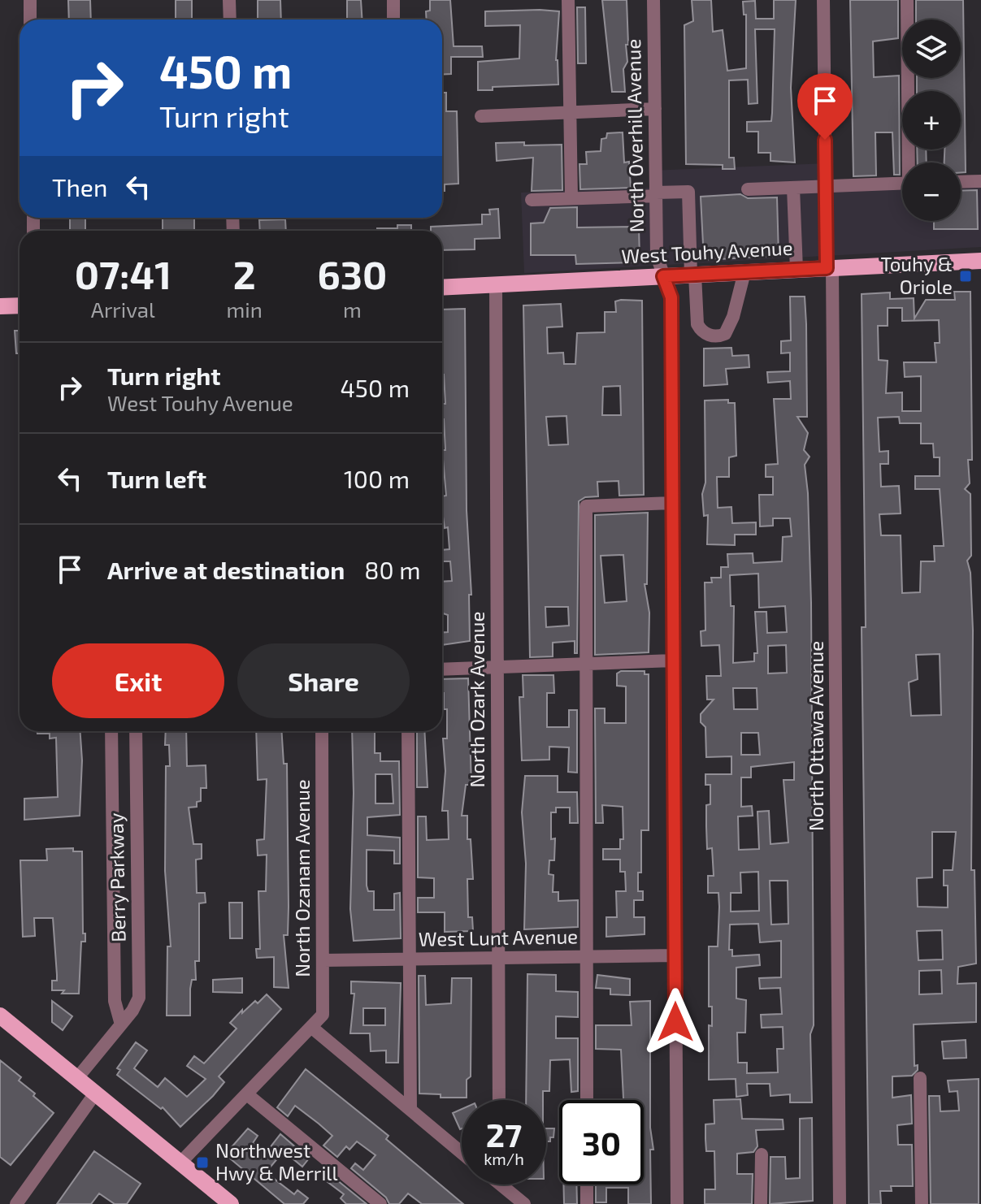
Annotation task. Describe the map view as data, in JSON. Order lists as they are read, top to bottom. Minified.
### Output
{"streets":{"main road":["West Touhy Avenue"],"street":["North Overhill Avenue","North Ozark Avenue","North Ottawa Avenue","Berry Parkway","North Ozanam Avenue","West Lunt Avenue"]},"crossings":[["North Overhill Avenue","West Touhy Avenue"],["North Overhill Avenue","West Lunt Avenue"],["West Touhy Avenue","North Ozark Avenue"],["West Touhy Avenue","North Ottawa Avenue"],["North Ozark Avenue","West Lunt Avenue"],["North Ozanam Avenue","West Lunt Avenue"]],"places":{"transit":["Touhy & Oriole","Northwest Hwy & Merrill"]},"page":{"map_buttons":["+","−"],"turn":["450 m","Turn right"],"then":"Then","eta":["07:41","Arrival","2","min","630","m"],"list":[{"name":"Turn right","note":"West Touhy Avenue","value":"450 m"},{"name":"Turn left","value":"100 m"},{"name":"Arrive at destination","value":"80 m"}],"buttons":["Exit","Share"],"speed":"27 km/h","limit":"30"}}
